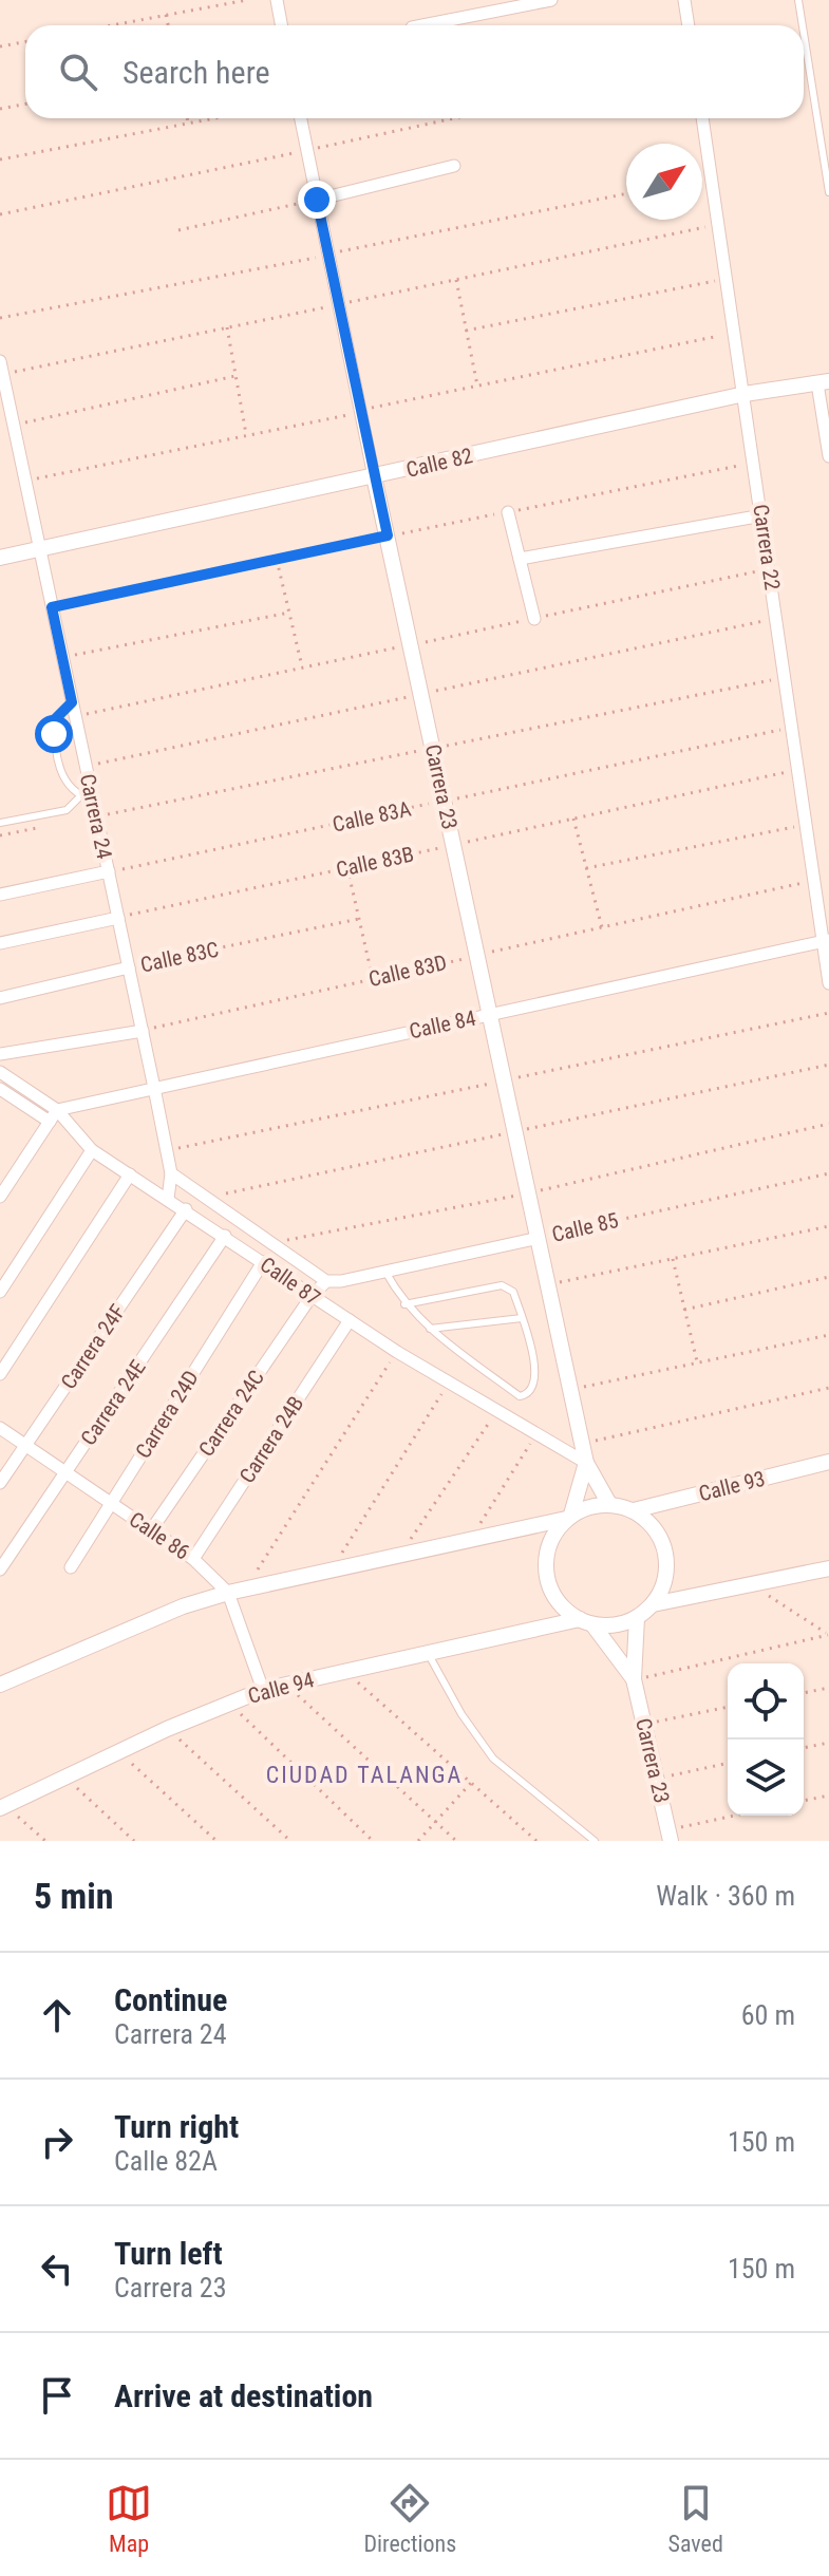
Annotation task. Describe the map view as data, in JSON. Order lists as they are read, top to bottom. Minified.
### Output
{"streets":{"street":["Calle 82","Carrera 22","Carrera 23","Carrera 24","Calle 83C","Calle 84","Calle 85","Calle 87","Carrera 24F","Carrera 24E","Carrera 24C","Carrera 24D","Carrera 24B","Calle 93","Calle 86","Calle 94"],"path":["Calle 83A","Calle 83B","Calle 83D"]},"crossings":[["Calle 82","Carrera 22"],["Calle 82","Carrera 23"],["Calle 82","Carrera 24"],["Carrera 22","Calle 83A"],["Carrera 22","Calle 83B"],["Carrera 22","Calle 83D"],["Carrera 22","Calle 84"],["Carrera 23","Calle 83A"],["Carrera 23","Calle 83B"],["Carrera 23","Calle 83D"],["Carrera 23","Calle 84"],["Carrera 23","Calle 85"],["Carrera 23","Calle 87"],["Carrera 23","Calle 93"],["Carrera 23","Calle 94"],["Carrera 24","Calle 83A"],["Carrera 24","Calle 83B"],["Carrera 24","Calle 83C"],["Carrera 24","Calle 83D"],["Carrera 24","Calle 84"],["Carrera 24","Calle 87"],["Calle 84","Calle 87"],["Calle 85","Carrera 24C"],["Calle 87","Carrera 24F"],["Calle 87","Carrera 24E"],["Calle 87","Carrera 24C"],["Calle 87","Carrera 24D"],["Calle 87","Carrera 24B"],["Carrera 24F","Calle 86"],["Carrera 24E","Calle 86"],["Carrera 24C","Calle 86"],["Carrera 24D","Calle 86"],["Carrera 24B","Calle 86"],["Calle 93","Calle 94"],["Calle 86","Calle 94"]],"districts":["CIUDAD TALANGA"],"north":"top right","page":{"search":"Search here","heading":["5 min","Walk · 360 m"],"list":[["Continue","Carrera 24","60 m"],["Turn right","Calle 82A","150 m"],["Turn left","Carrera 23","150 m"],"Arrive at destination"],"nav":["Map","Directions","Saved"]}}
